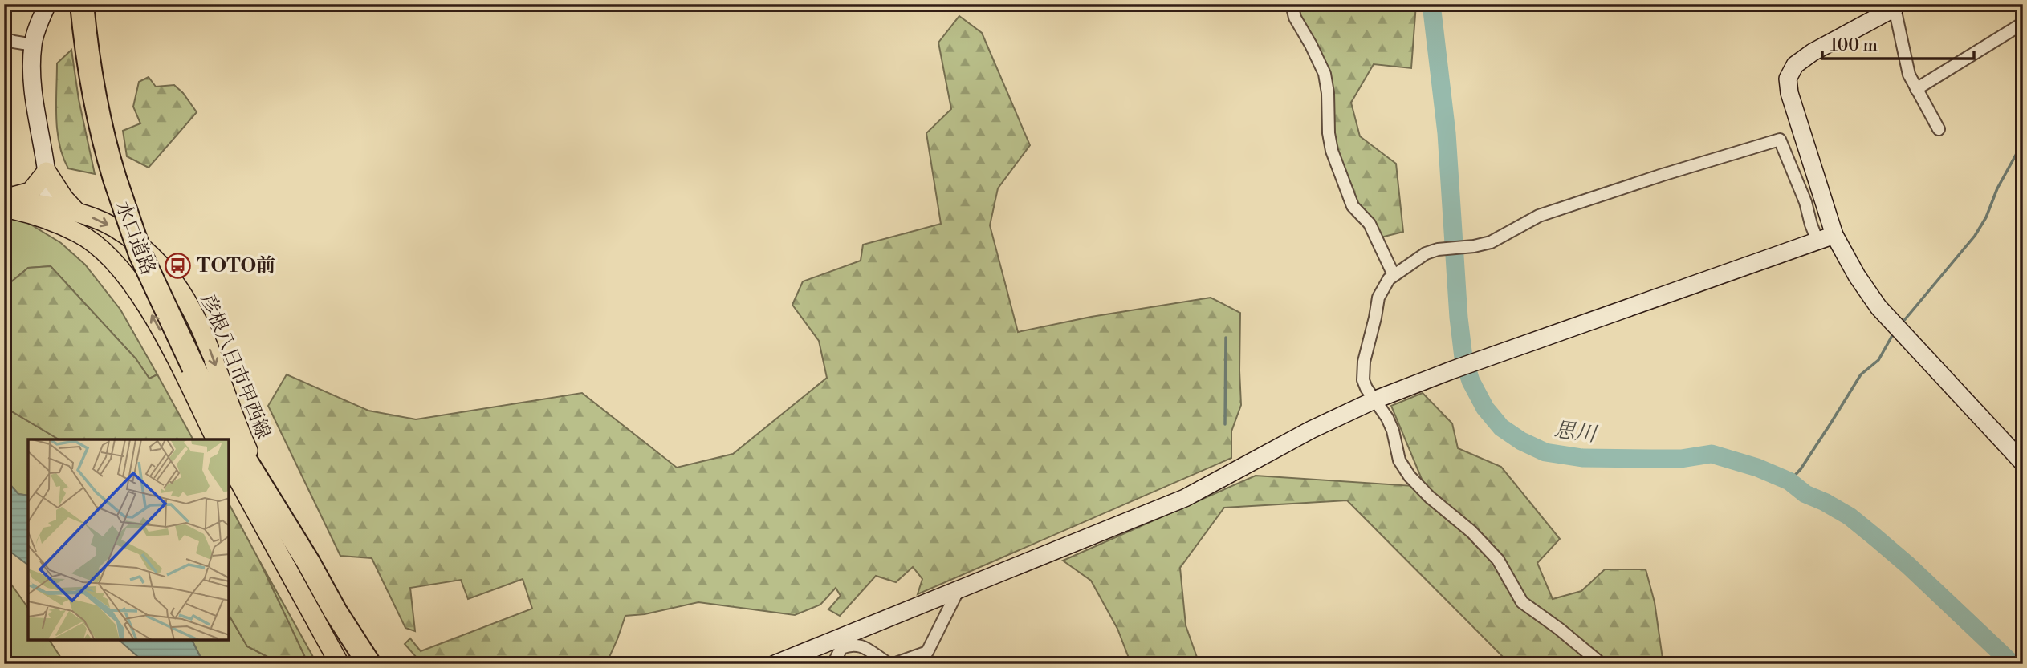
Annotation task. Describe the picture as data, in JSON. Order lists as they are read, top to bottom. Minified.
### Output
{"streets":{"highway":["水口道路"],"main road":["彦根八日市甲西線"]},"crossings":[["水口道路","彦根八日市甲西線"]],"water":["思川"],"places":{"bus stop":["TOTO前"]},"scale_bar":"100 m"}
